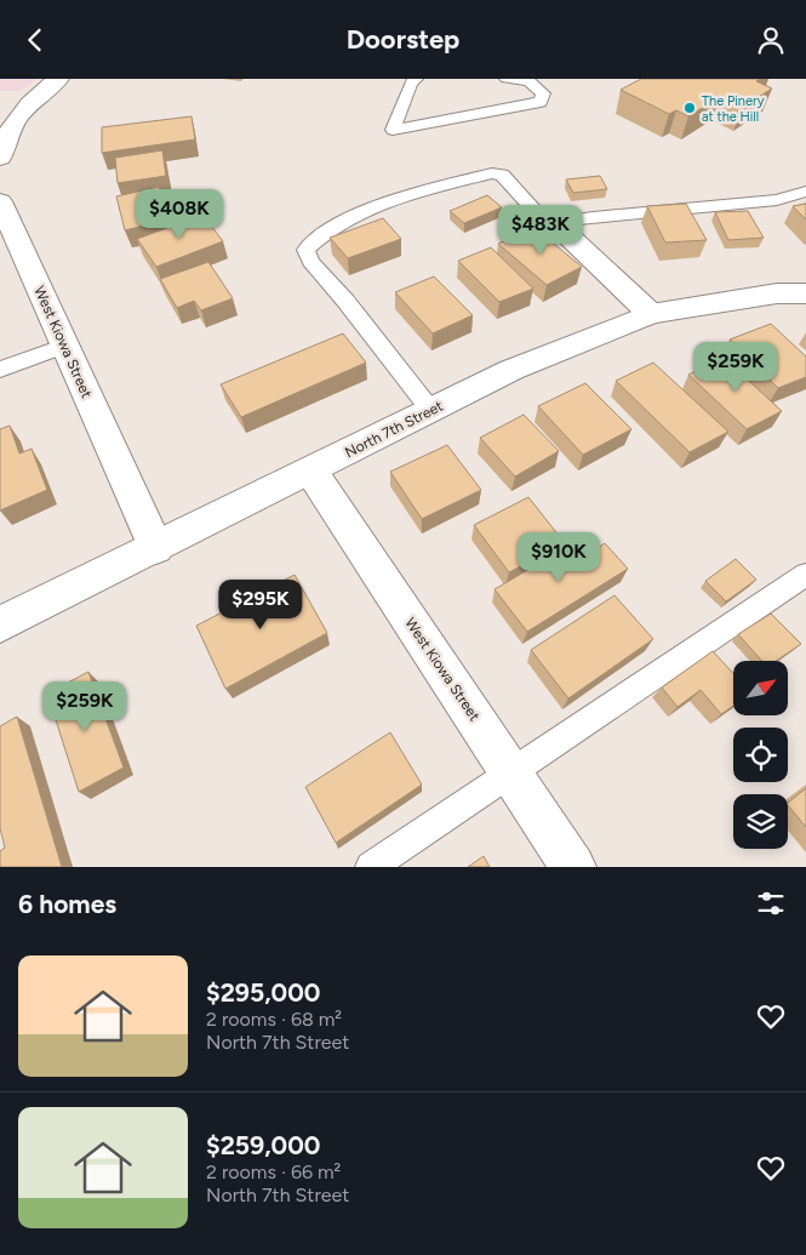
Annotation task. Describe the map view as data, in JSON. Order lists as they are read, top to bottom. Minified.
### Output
{"streets":{"street":["West Kiowa Street","North 7th Street"]},"crossings":[["West Kiowa Street","North 7th Street"]],"places":["The Pinery at the Hill"],"north":"top right","page":{"header":"Doorstep","price":["$408K","$483K","$259K","$910K","$295K","$259K"],"heading":"6 homes","list":[{"name":"$295,000","note":"2 rooms · 68 m² · North 7th Street"},{"name":"$259,000","note":"2 rooms · 66 m² · North 7th Street"}]}}
